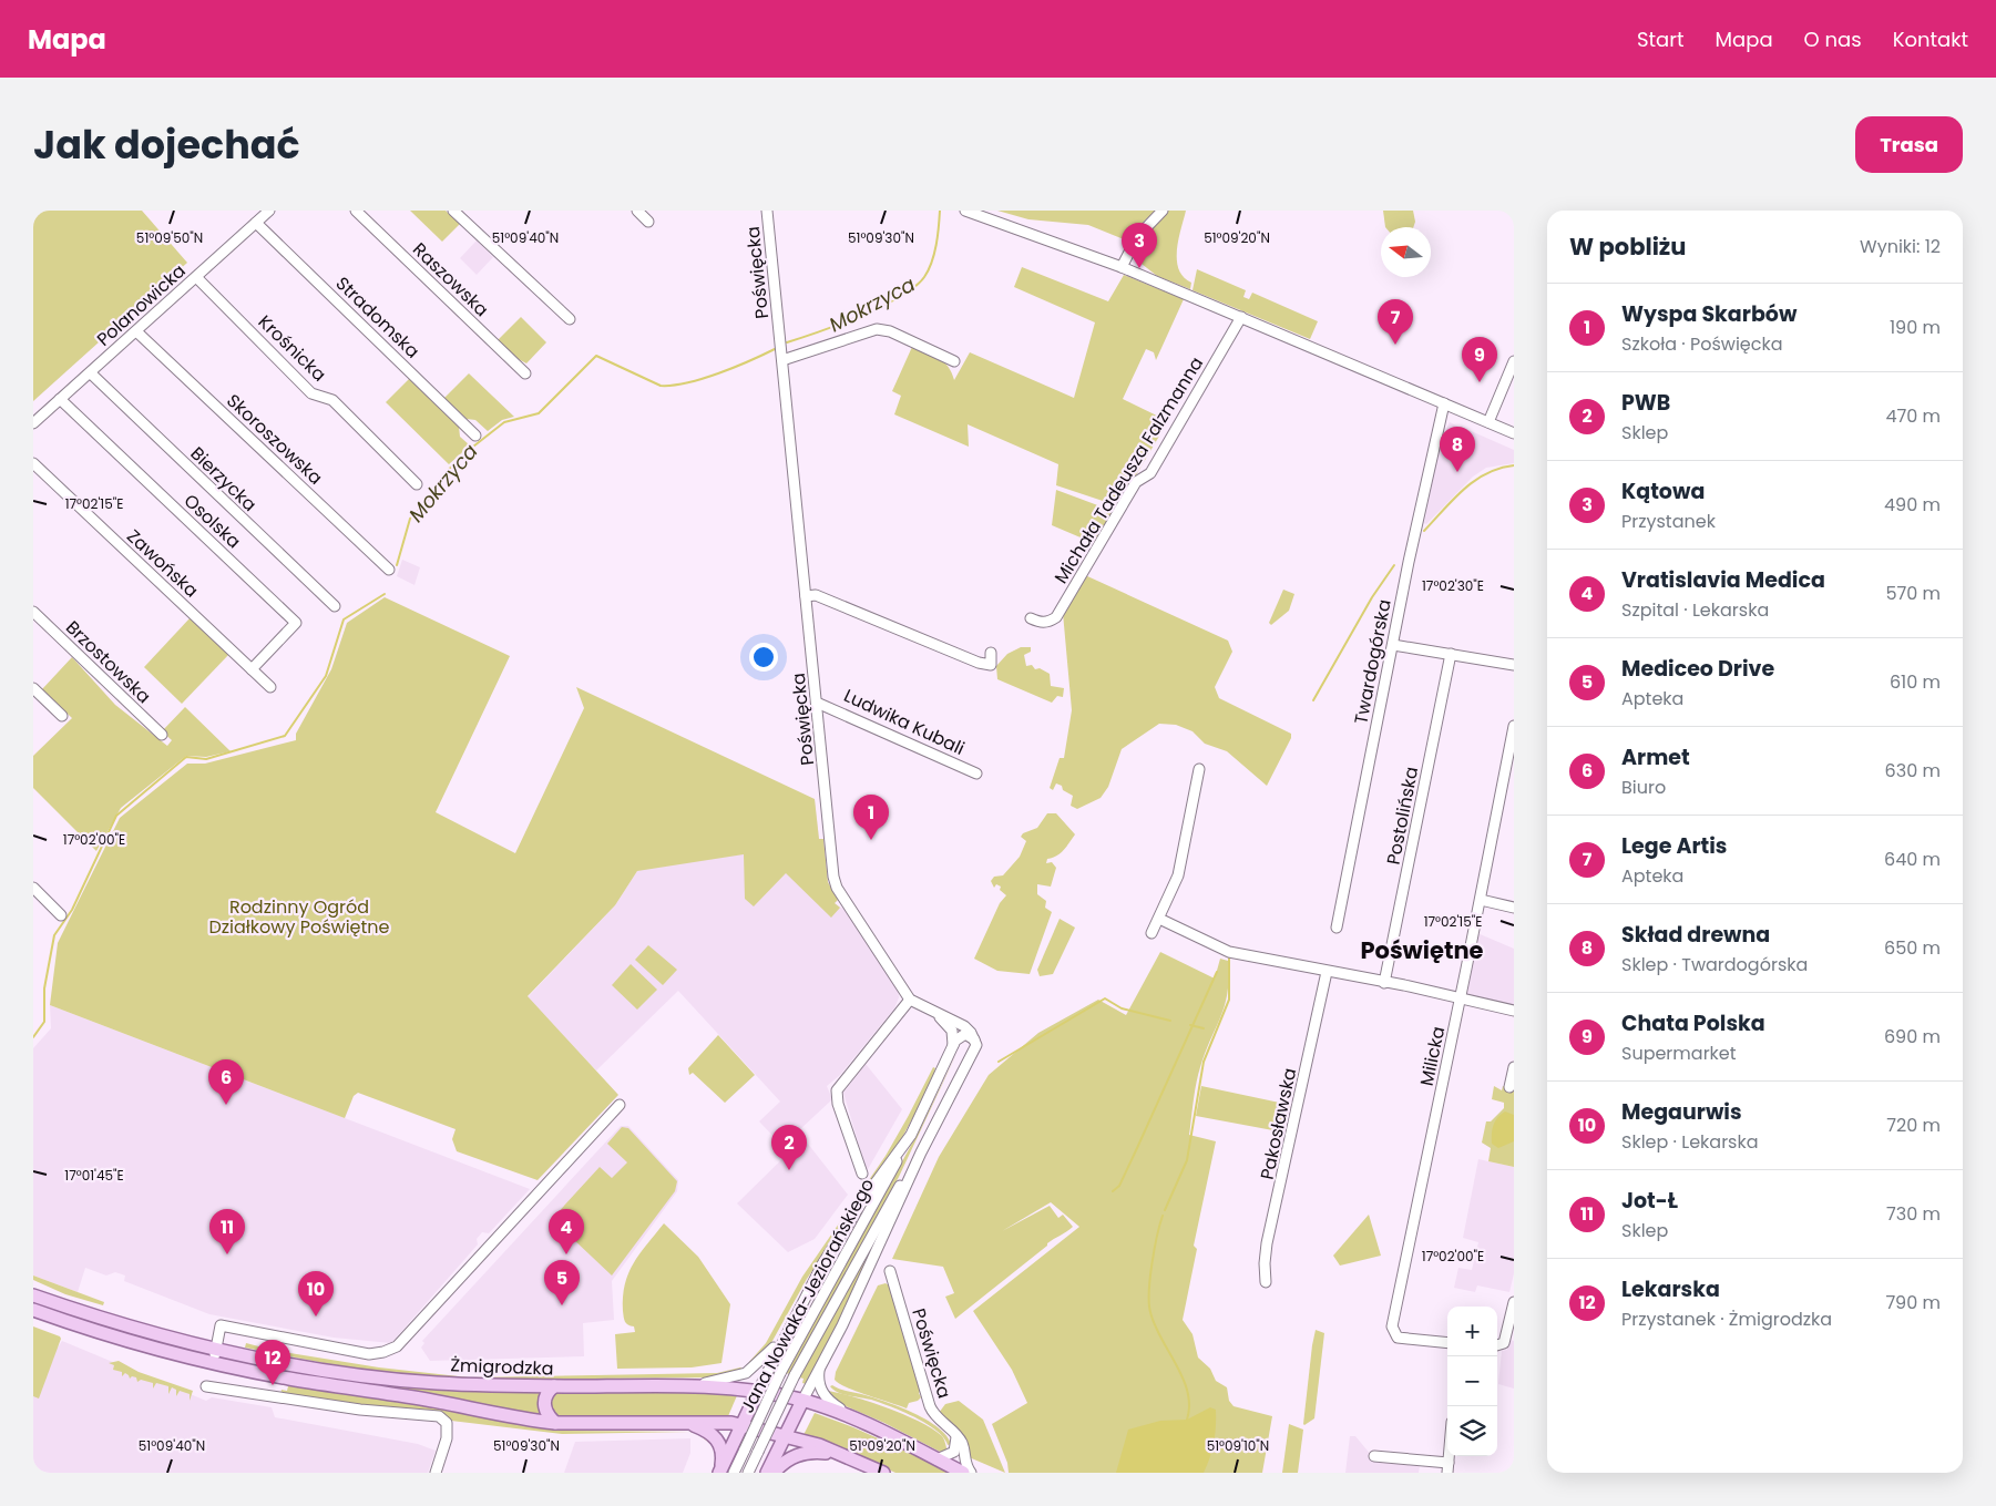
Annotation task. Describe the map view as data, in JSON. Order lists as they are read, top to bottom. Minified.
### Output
{"streets":{"main road":["Żmigrodzka"],"street":["Poświęcka","Raszowska","Polanowicka","Stradomska","Krośnicka","Skoroszowska","Michała Tadeusza Falzmanna","Bierzycka","Osolska","Zawońska","Brzostowska","Twardogórska","Ludwika Kubali","Postolińska","Milicka","Pakosławska","Jana Nowaka-Jeziorańskiego"]},"crossings":[["Poświęcka","Ludwika Kubali"],["Polanowicka","Stradomska"],["Polanowicka","Krośnicka"],["Polanowicka","Skoroszowska"],["Polanowicka","Bierzycka"],["Polanowicka","Osolska"],["Osolska","Zawońska"]],"districts":["Poświętne"],"water":["Mokrzyca"],"parks":["Rodzinny Ogród Działkowy Poświętne"],"north":"left","page":{"header":"Mapa","nav":["Start","Mapa","O nas","Kontakt"],"title":"Jak dojechać","buttons":"Trasa","heading":["W pobliżu","Wyniki: 12"],"pins":["3","7","9","8","1","6","2","4","11","5","10","12"],"list":[{"mark":"1","name":"Wyspa Skarbów","note":"Szkoła · Poświęcka","value":"190 m"},{"mark":"2","name":"PWB","note":"Sklep","value":"470 m"},{"mark":"3","name":"Kątowa","note":"Przystanek","value":"490 m"},{"mark":"4","name":"Vratislavia Medica","note":"Szpital · Lekarska","value":"570 m"},{"mark":"5","name":"Mediceo Drive","note":"Apteka","value":"610 m"},{"mark":"6","name":"Armet","note":"Biuro","value":"630 m"},{"mark":"7","name":"Lege Artis","note":"Apteka","value":"640 m"},{"mark":"8","name":"Skład drewna","note":"Sklep · Twardogórska","value":"650 m"},{"mark":"9","name":"Chata Polska","note":"Supermarket","value":"690 m"},{"mark":"10","name":"Megaurwis","note":"Sklep · Lekarska","value":"720 m"},{"mark":"11","name":"Jot-Ł","note":"Sklep","value":"730 m"},{"mark":"12","name":"Lekarska","note":"Przystanek · Żmigrodzka","value":"790 m"}],"map_buttons":["+","−"]},"coordinates":["51°09'50\"N","51°09'40\"N","51°09'30\"N","51°09'20\"N","17°02'15\"E","17°02'30\"E","17°02'00\"E","17°01'45\"E","51°09'10\"N"]}
